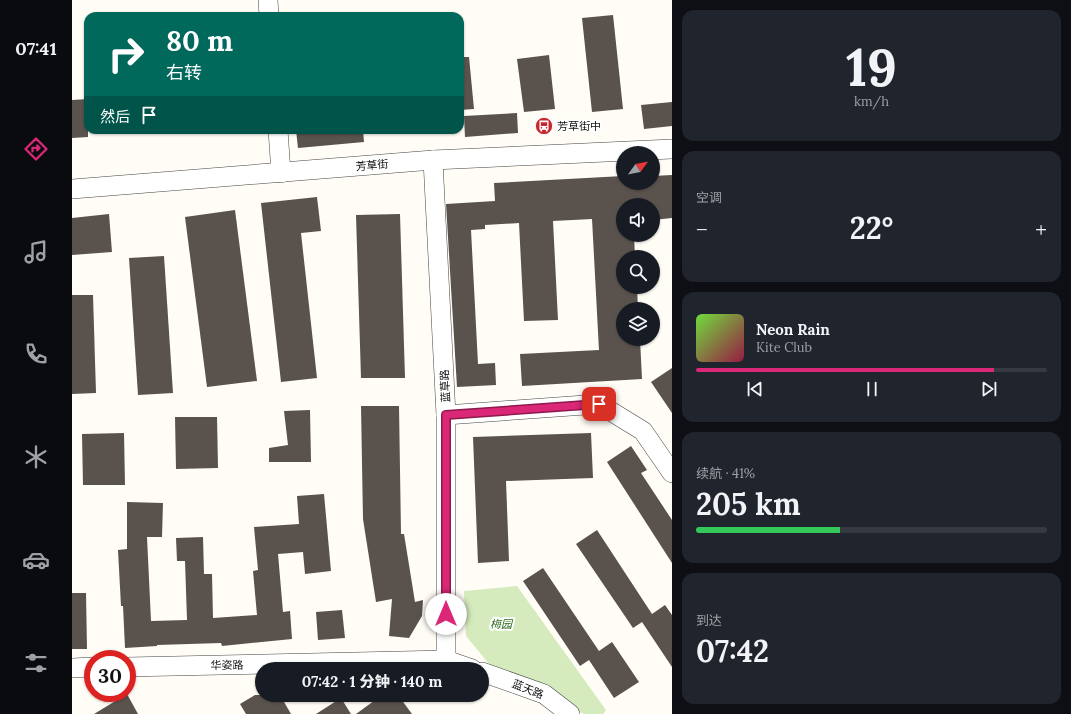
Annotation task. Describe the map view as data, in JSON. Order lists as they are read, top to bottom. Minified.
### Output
{"streets":{"street":["芳草街","蓝草路","华姿路","蓝天路"]},"crossings":[["芳草街","蓝草路"],["蓝草路","华姿路"]],"parks":["梅园"],"places":{"bus stop":["芳草街中"]},"north":"top right","page":{"tabs":"07:41","tile":[["19","km/h"],"空调",["续航 · 41%","205 km"],["到达","07:42"]],"turn":["80 m","右转"],"then":"然后","heat":["−","22°","+"],"song":["Neon Rain","Kite Club"],"limit":"30","trip":"07:42 · 1 分钟 · 140 m"}}
